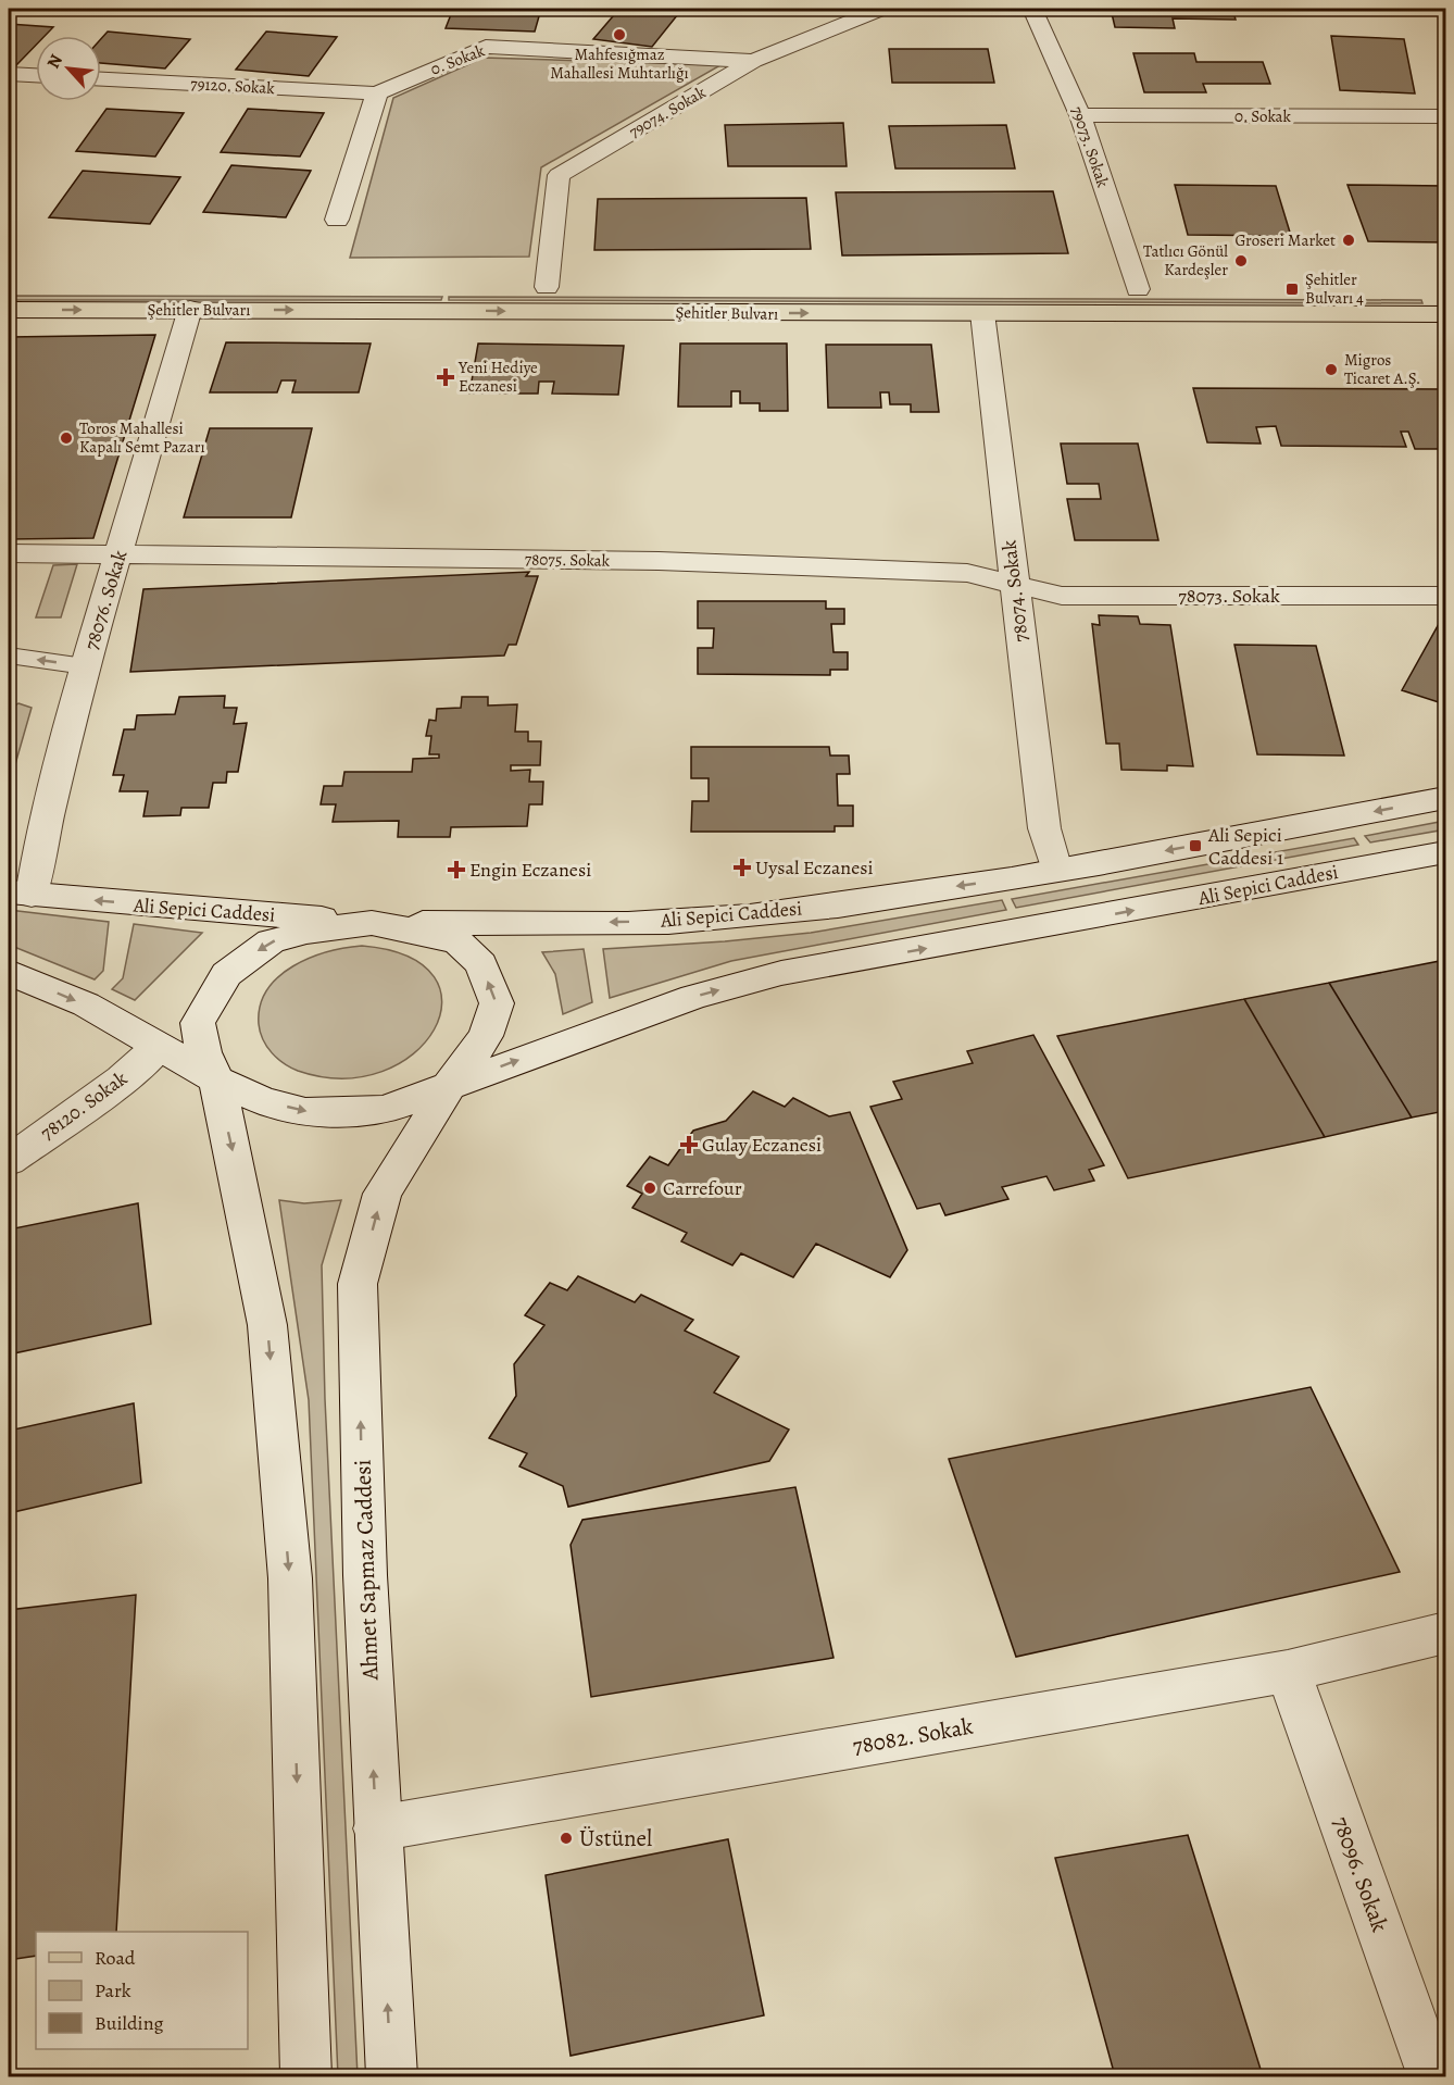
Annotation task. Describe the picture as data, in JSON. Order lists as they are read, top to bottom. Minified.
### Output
{"streets":{"main road":["Şehitler Bulvarı"],"street":["0. Sokak","79120. Sokak","79074. Sokak","79073. Sokak","78075. Sokak","78074. Sokak","78073. Sokak","78076. Sokak","Ali Sepici Caddesi","78120. Sokak","Ahmet Sapmaz Caddesi","78082. Sokak","78096. Sokak"]},"crossings":[["0. Sokak","79120. Sokak"],["0. Sokak","79074. Sokak"],["0. Sokak","79073. Sokak"],["Şehitler Bulvarı","78074. Sokak"],["Şehitler Bulvarı","78076. Sokak"],["78075. Sokak","78074. Sokak"],["78075. Sokak","78073. Sokak"],["78075. Sokak","78076. Sokak"],["78074. Sokak","78073. Sokak"],["78074. Sokak","Ali Sepici Caddesi"],["78076. Sokak","Ali Sepici Caddesi"],["Ali Sepici Caddesi","Ahmet Sapmaz Caddesi"],["Ahmet Sapmaz Caddesi","78082. Sokak"],["78082. Sokak","78096. Sokak"]],"one_way":["Şehitler Bulvarı"],"places":{"other":["Mahfesığmaz Mahallesi Muhtarlığı","Groseri Market","Tatlıcı Gönül Kardeşler","Migros Ticaret A.Ş.","Toros Mahallesi Kapalı Semt Pazarı","Carrefour","Üstünel"],"transit":["Şehitler Bulvarı 4","Ali Sepici Caddesi 1"],"health":["Yeni Hediye Eczanesi","Uysal Eczanesi","Engin Eczanesi","Gulay Eczanesi"]},"legend":["Road","Park","Building"],"north":"top left"}
